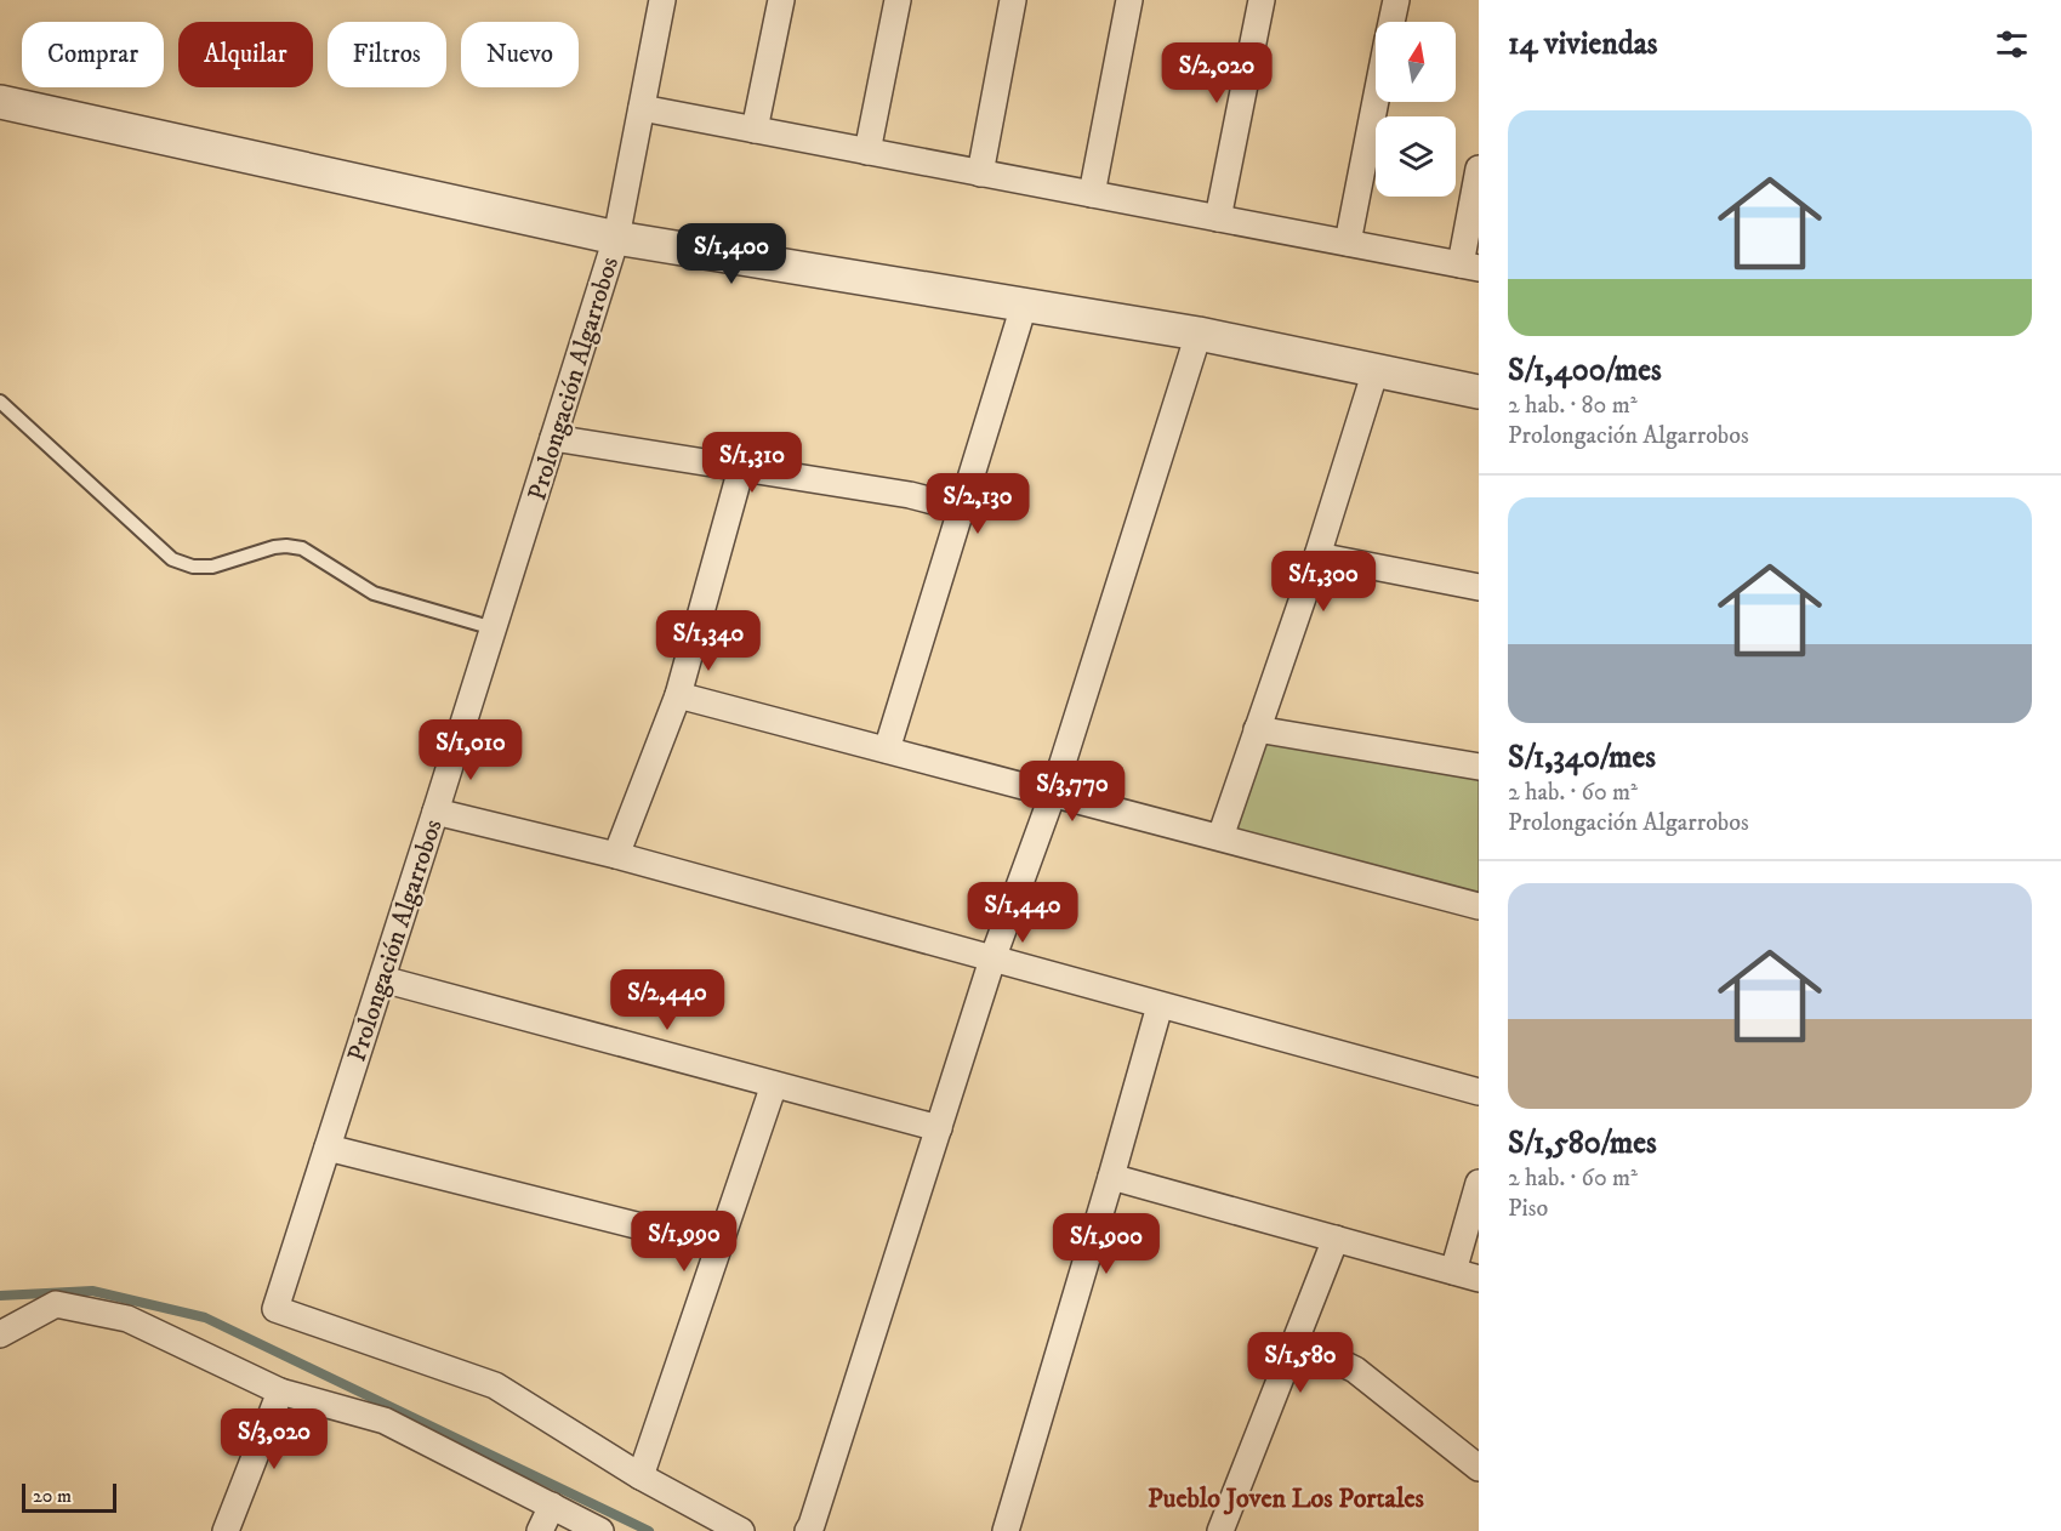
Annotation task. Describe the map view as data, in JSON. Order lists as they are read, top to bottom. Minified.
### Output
{"streets":{"street":["Prolongación Algarrobos"]},"districts":["Pueblo Joven Los Portales"],"scale_bar":"20 m","north":"top","page":{"heading":"14 viviendas","chip":["Comprar","Alquilar","Filtros","Nuevo"],"price":["S/2,020","S/1,400","S/1,310","S/2,130","S/1,300","S/1,340","S/1,010","S/3,770","S/1,440","S/2,440","S/1,990","S/1,900","S/1,580","S/3,020"],"list":[{"name":"S/1,400/mes","note":"2 hab. · 80 m² · Prolongación Algarrobos"},{"name":"S/1,340/mes","note":"2 hab. · 60 m² · Prolongación Algarrobos"},{"name":"S/1,580/mes","note":"2 hab. · 60 m² · Piso"}],"scale":"20 m"}}
